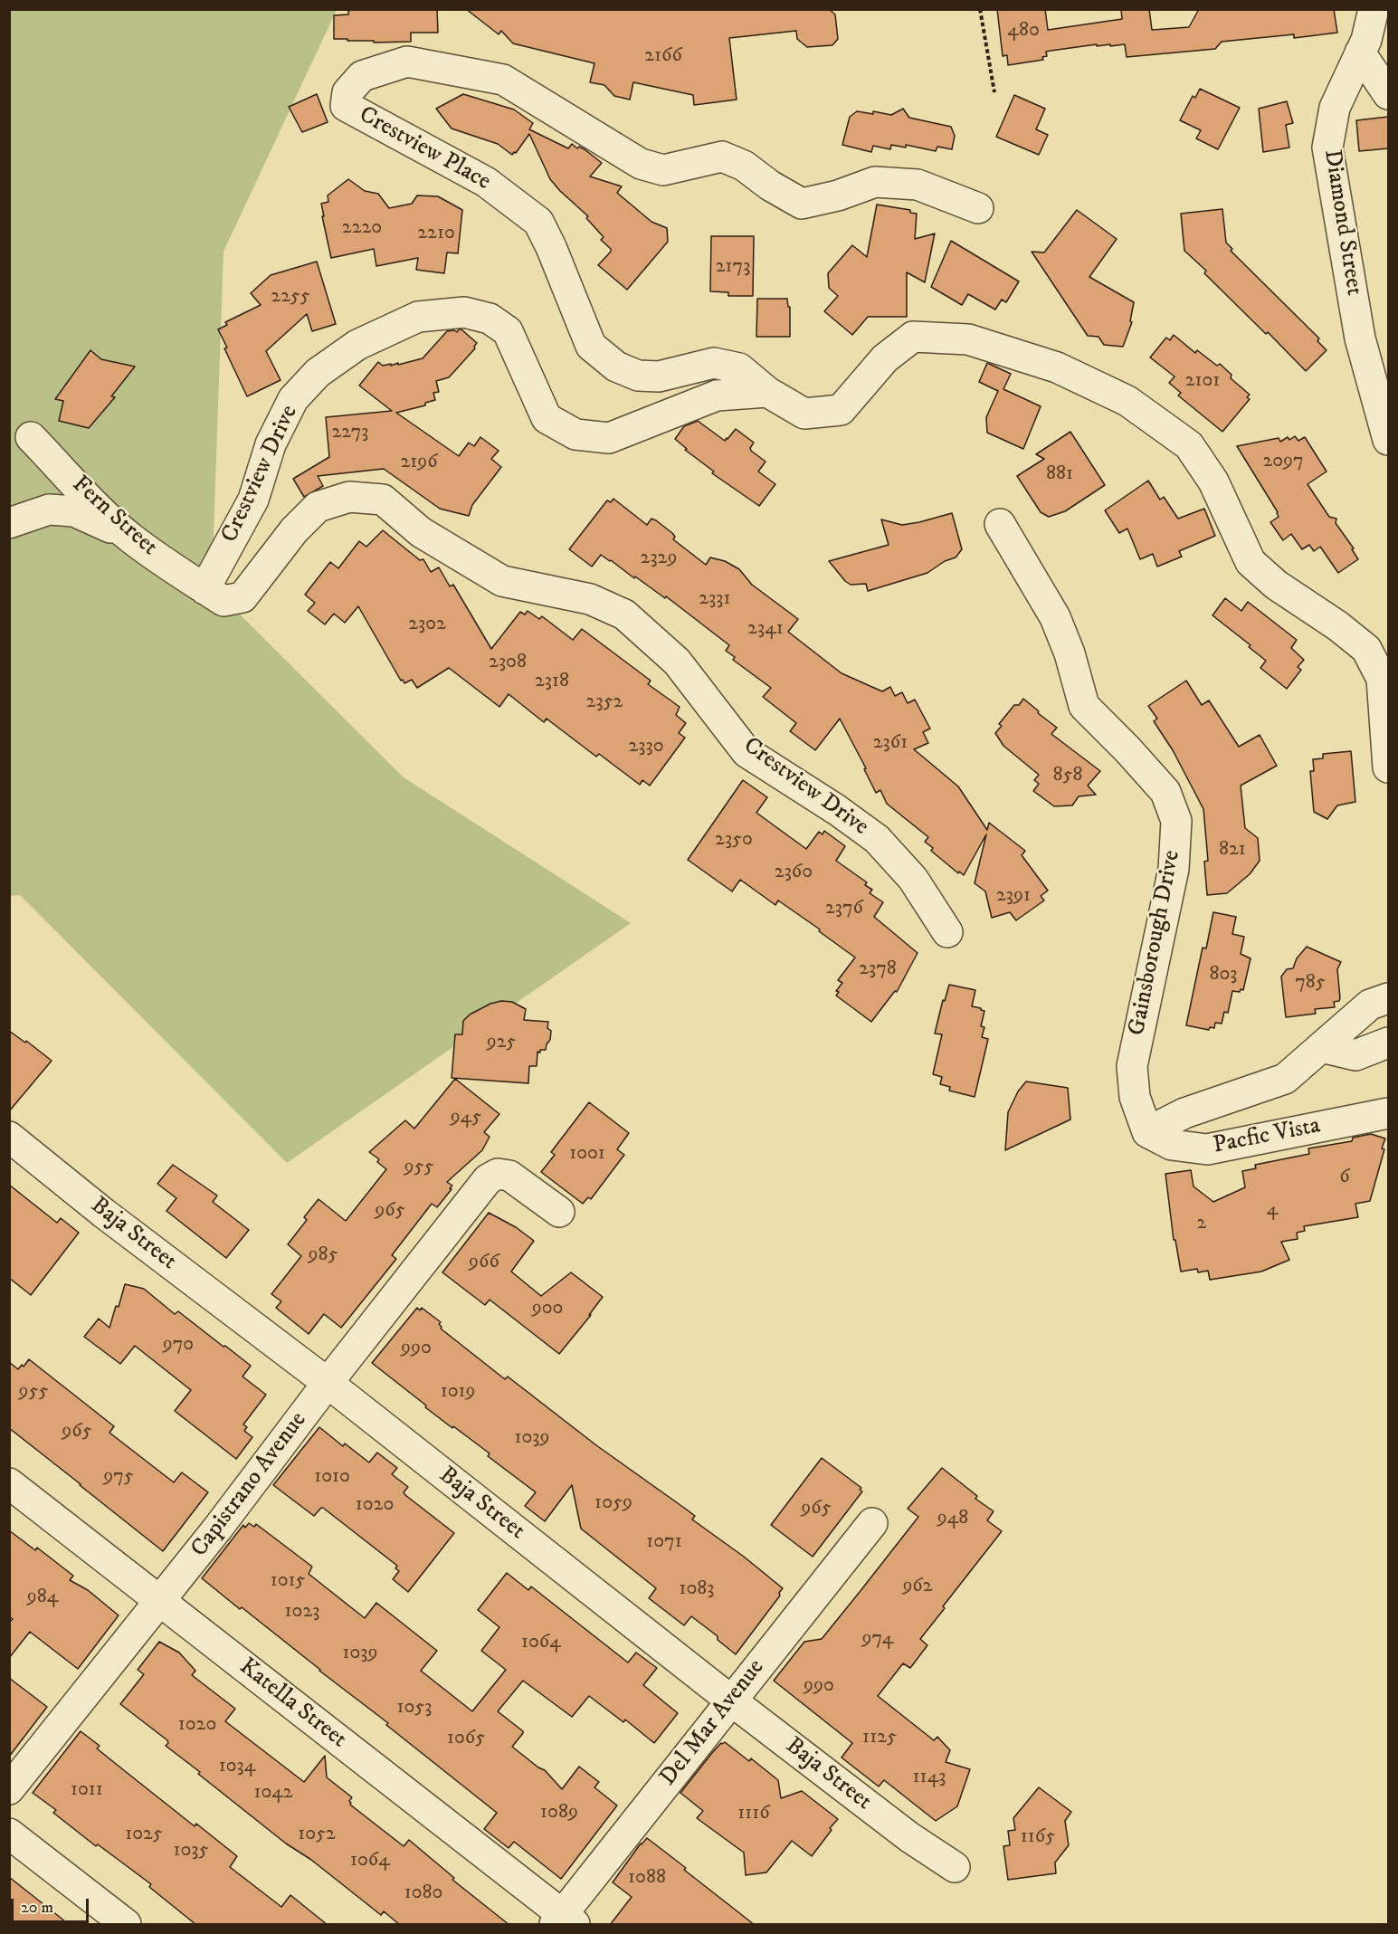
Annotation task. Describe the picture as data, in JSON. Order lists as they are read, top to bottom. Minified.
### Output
{"streets":{"street":["Crestview Place","Diamond Street","Crestview Drive","Fern Street","Gainsborough Drive","Pacfic Vista","Baja Street","Capistrano Avenue","Katella Street","Del Mar Avenue"]},"crossings":[["Crestview Place","Crestview Drive"],["Crestview Drive","Fern Street"],["Gainsborough Drive","Pacfic Vista"],["Baja Street","Capistrano Avenue"],["Baja Street","Del Mar Avenue"],["Capistrano Avenue","Katella Street"],["Katella Street","Del Mar Avenue"]],"house_numbers":["480","2166","2220","2210","2173","2255","2101","2273","2097","2196","881","2329","2331","2302","2341","2308","2318","2352","2361","2330","858","2350","821","2360","2391","2376","2378","803","785","925","945","1001","955","6","4","965","2","985","966","900","970","990","955","1019","965","1039","975","1010","1059","1020","965","948","1071","1015","962","1083","984","1023","974","1064","1039","990","1053","1020","1125","1065","1034","1143","1011","1042","1089","1116","1025","1052","1165","1035","1064","1088","1080"],"scale_bar":"20 m"}
